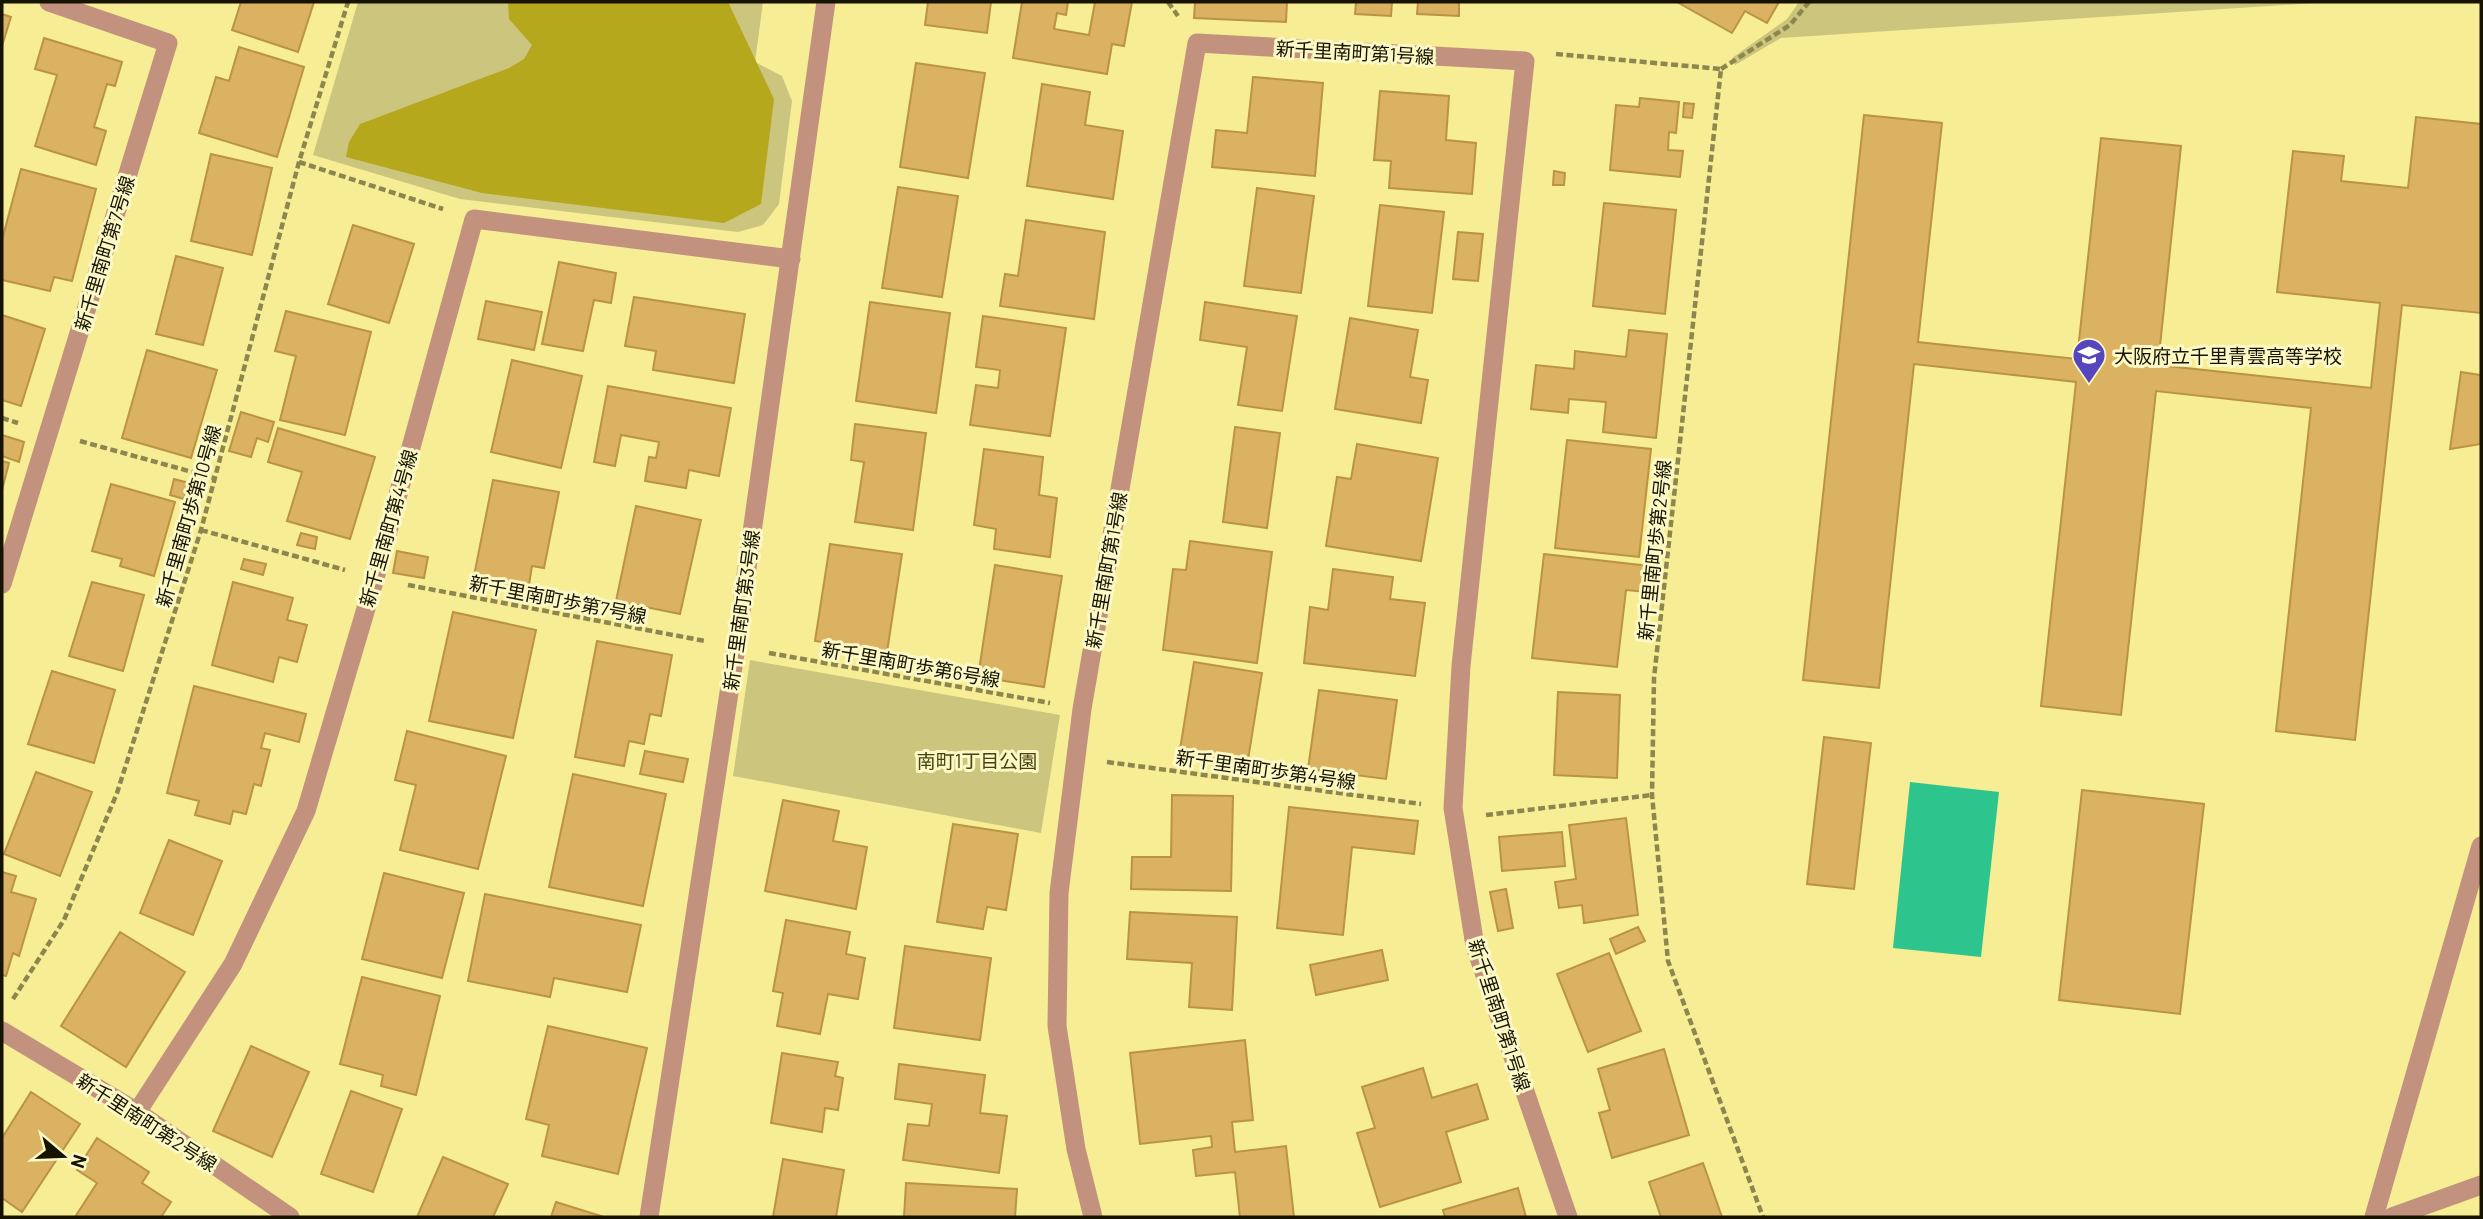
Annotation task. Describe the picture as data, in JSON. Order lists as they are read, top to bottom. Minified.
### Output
{"streets":{"street":["新千里南町第1号線","新千里南町第7号線","新千里南町第4号線","新千里南町第3号線","新千里南町第2号線"],"path":["新千里南町歩第10号線","新千里南町歩第2号線","新千里南町歩第7号線","新千里南町歩第6号線","新千里南町歩第4号線"]},"crossings":[["新千里南町第1号線","新千里南町歩第6号線"],["新千里南町第1号線","新千里南町歩第4号線"],["新千里南町歩第10号線","新千里南町歩第7号線"],["新千里南町第4号線","新千里南町歩第7号線"],["新千里南町第4号線","新千里南町第2号線"],["新千里南町歩第2号線","新千里南町歩第4号線"],["新千里南町歩第7号線","新千里南町第3号線"],["新千里南町歩第7号線","新千里南町歩第6号線"],["新千里南町第3号線","新千里南町歩第6号線"]],"parks":["南町1丁目公園"],"places":{"school or university":["大阪府立千里青雲高等学校"]},"north":"right"}
